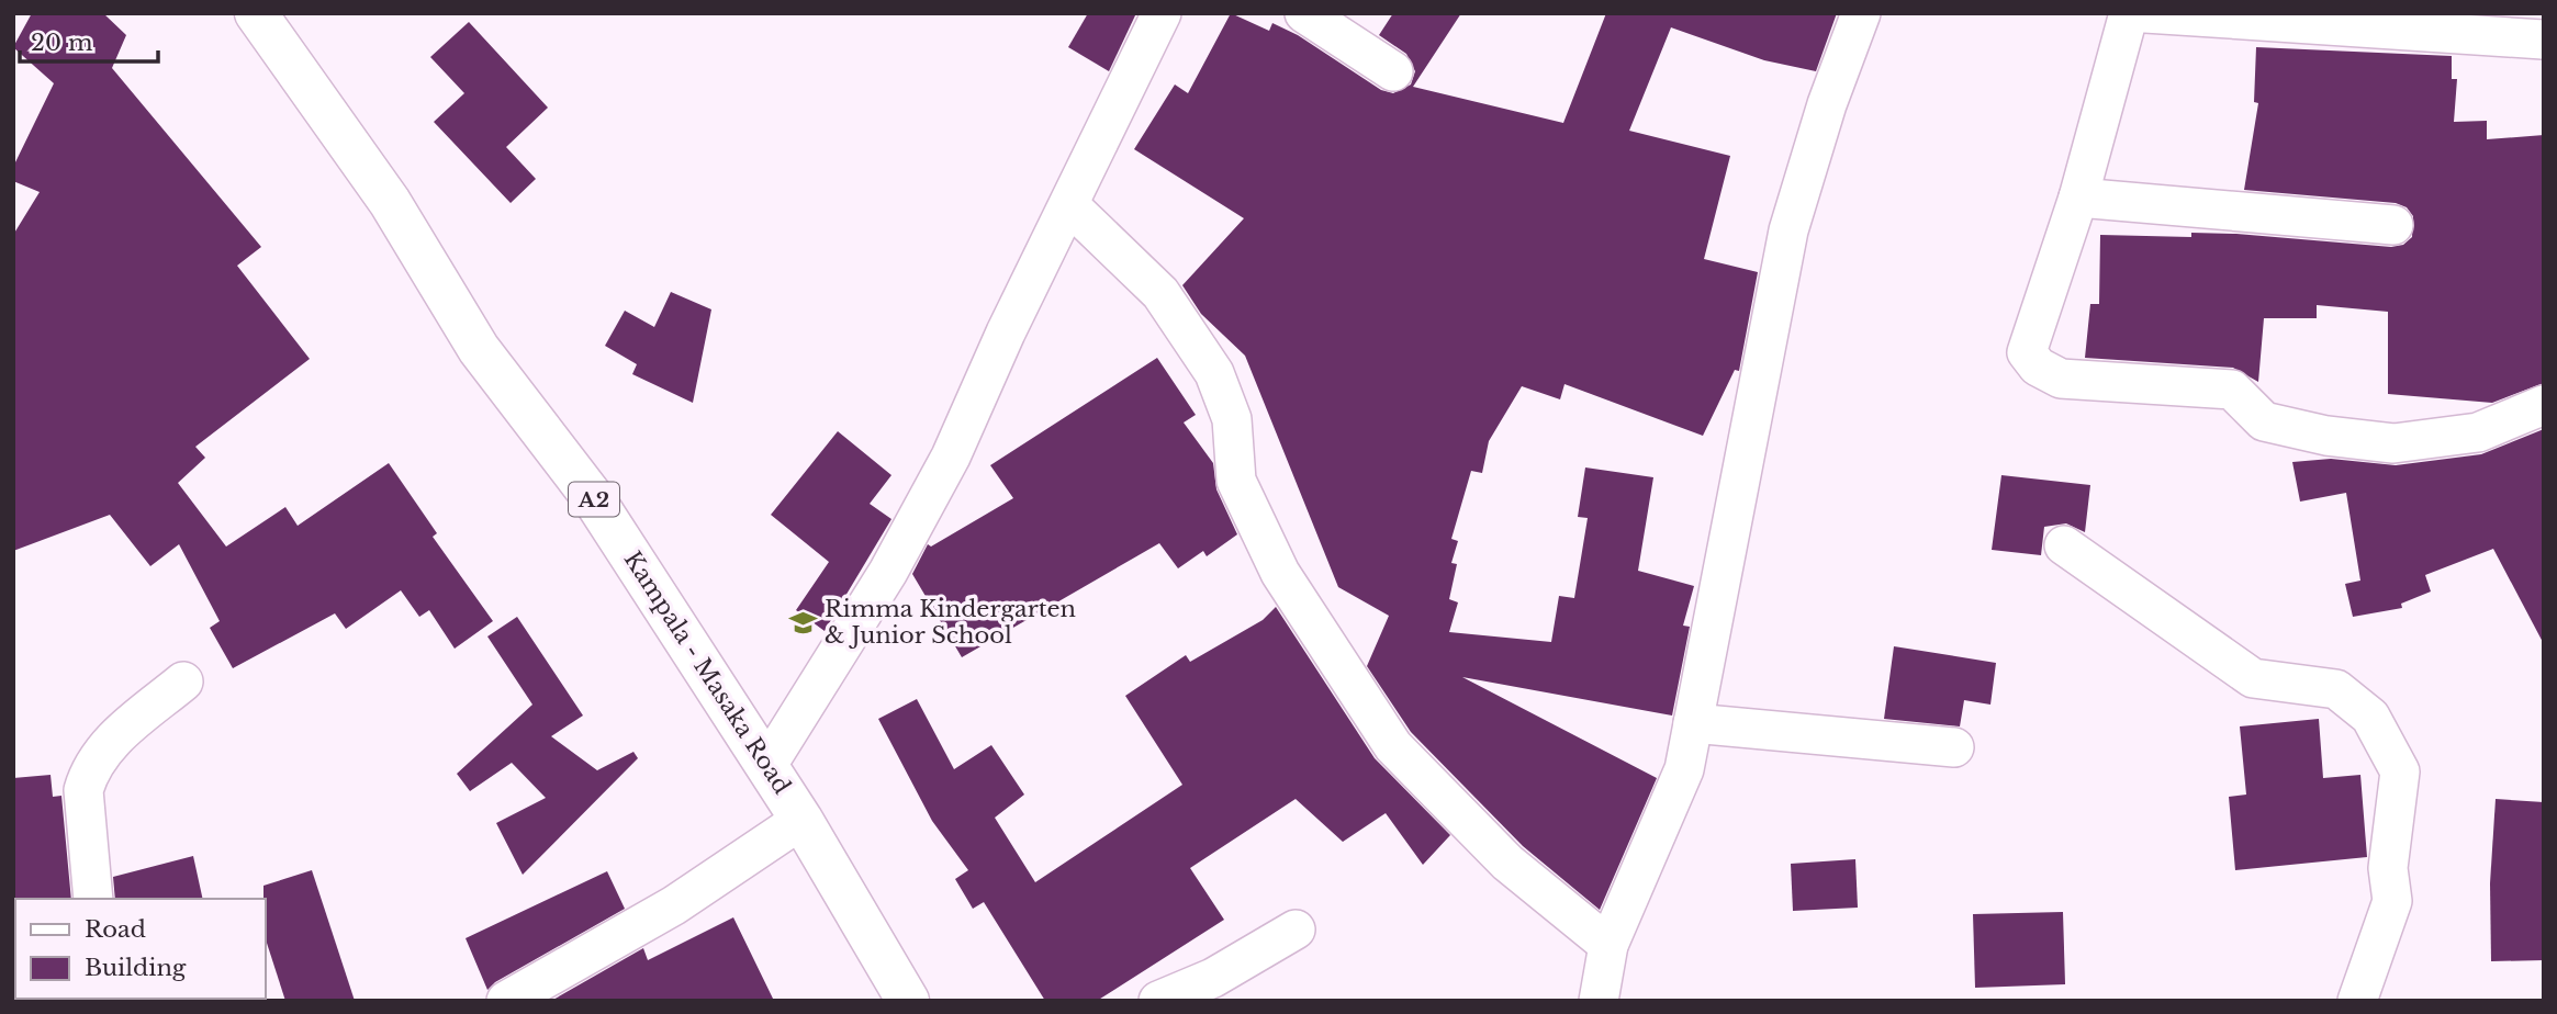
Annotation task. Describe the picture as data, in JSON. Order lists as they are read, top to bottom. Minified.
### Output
{"streets":{"main road":["A2","Kampala - Masaka Road"]},"places":{"school or university":["Rimma Kindergarten & Junior School"]},"legend":["Road","Building"],"scale_bar":"20 m"}
